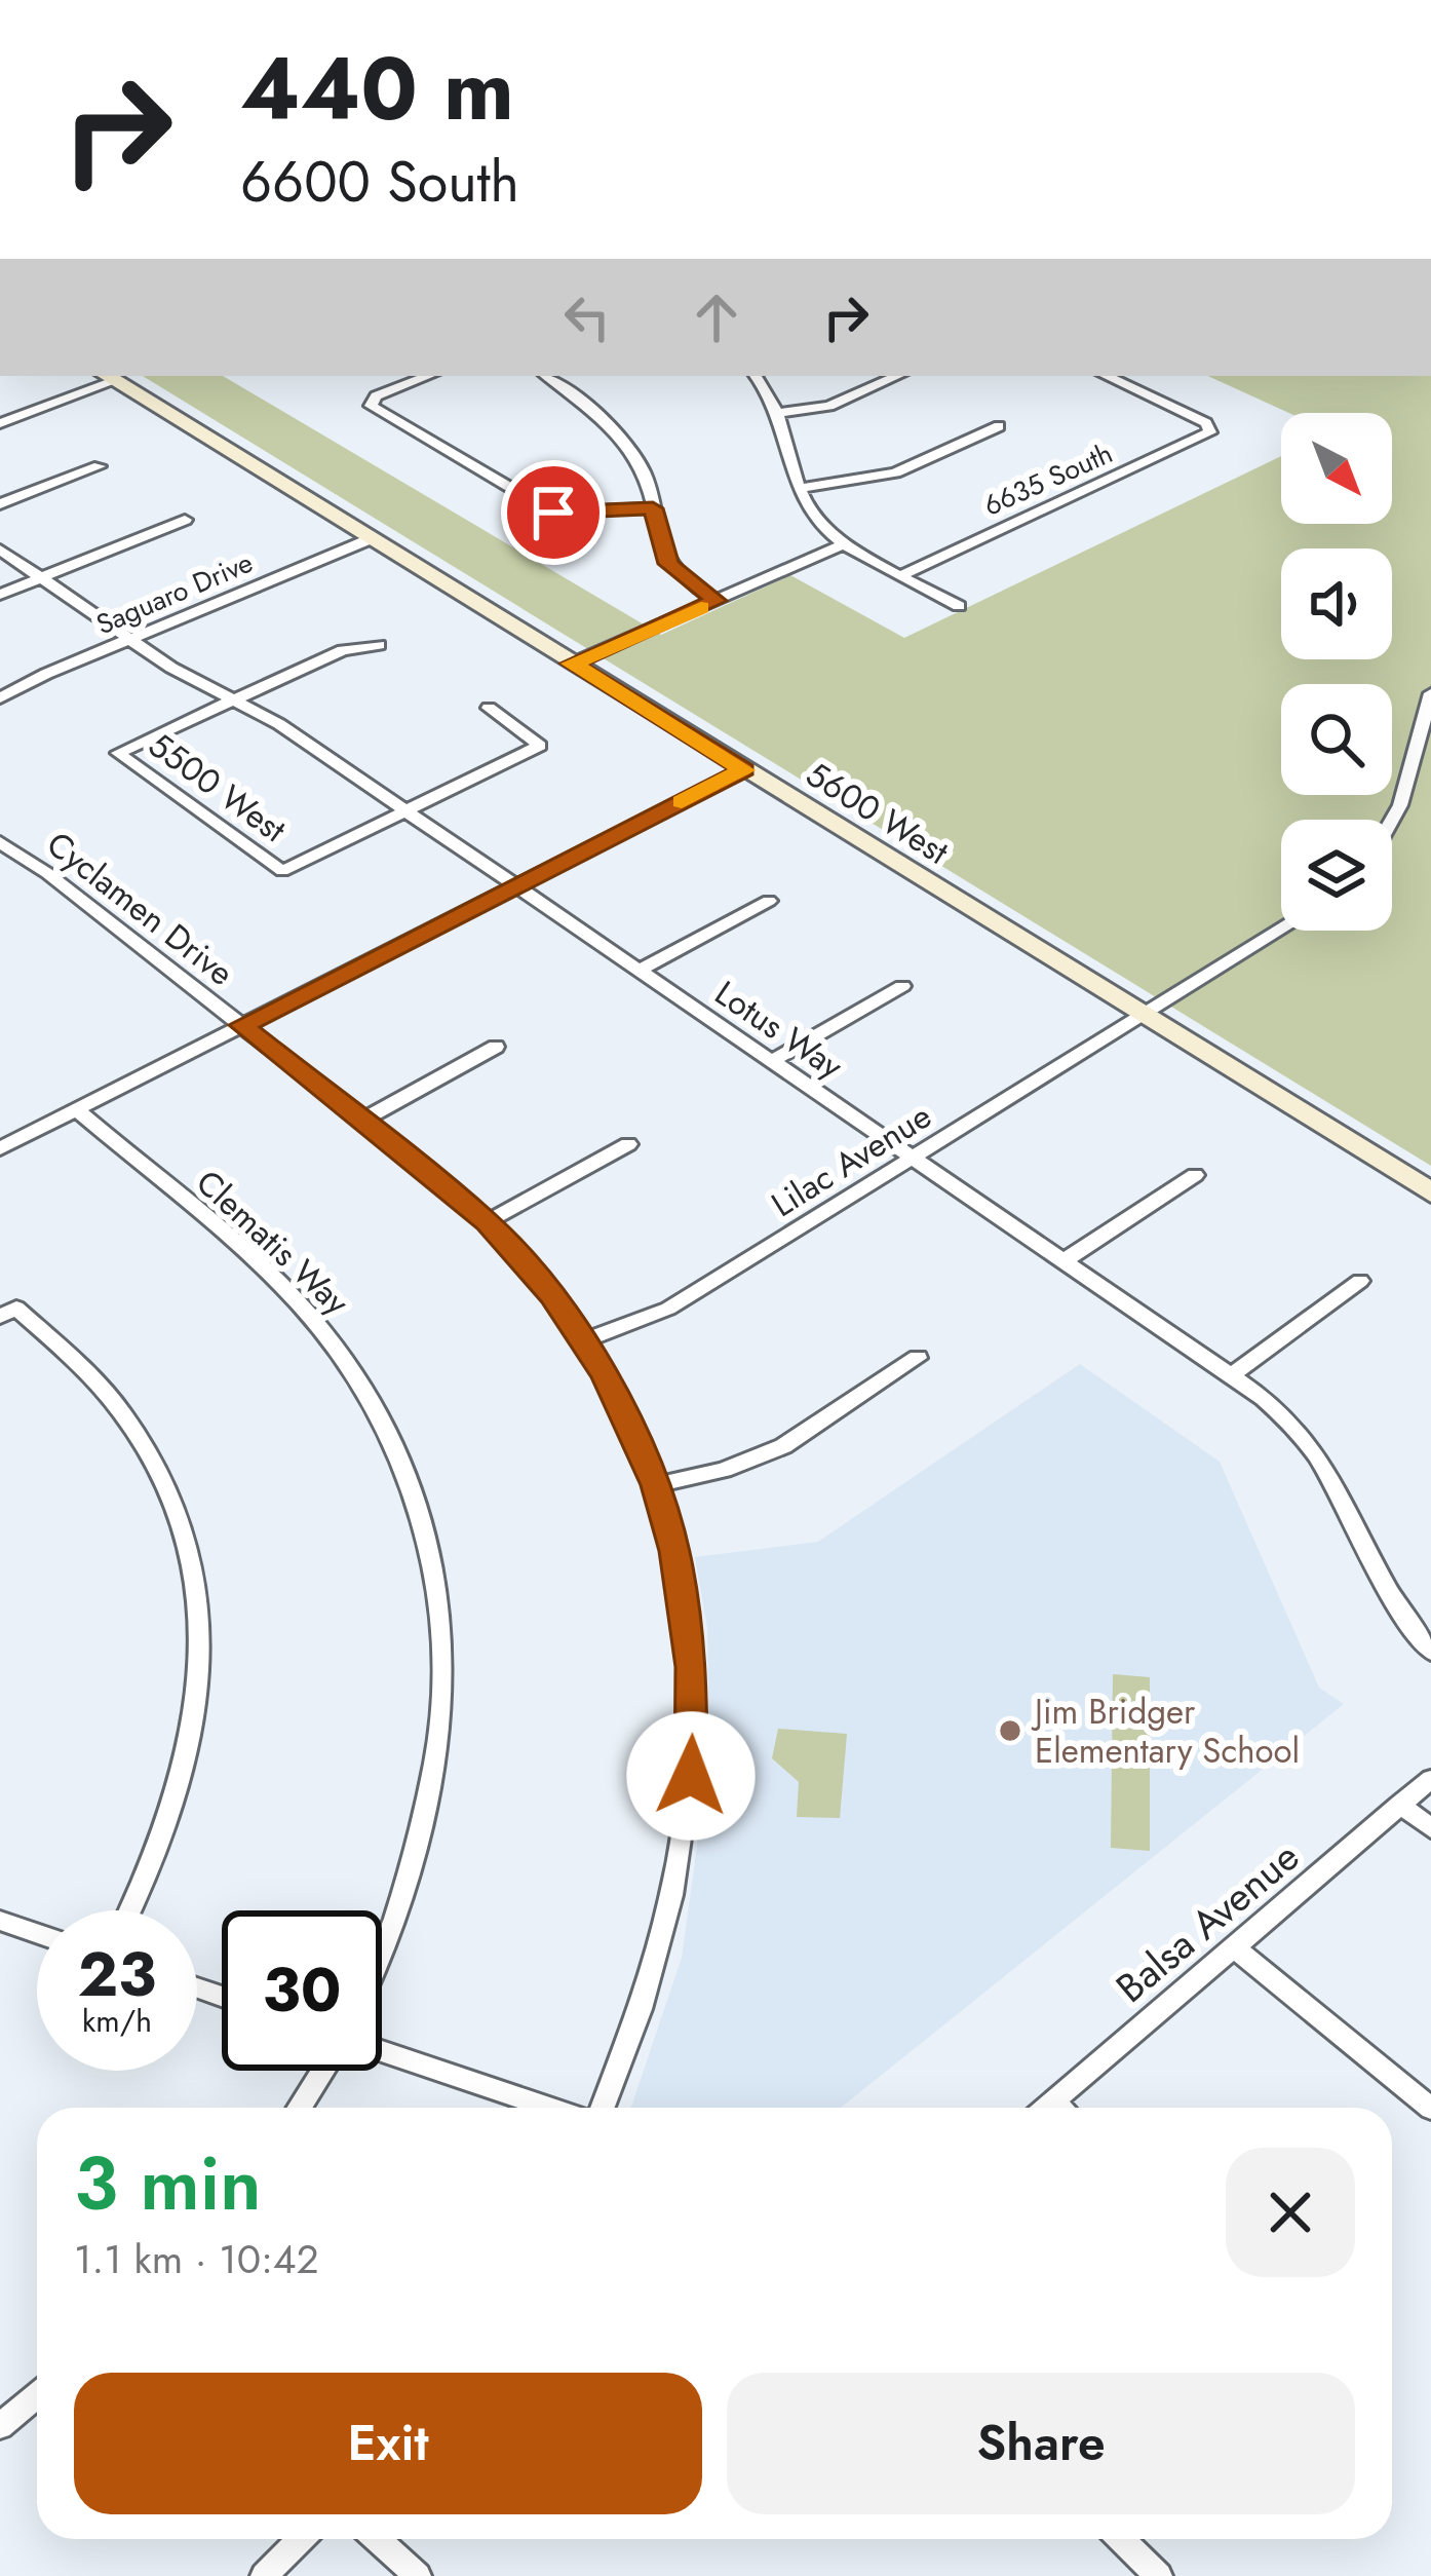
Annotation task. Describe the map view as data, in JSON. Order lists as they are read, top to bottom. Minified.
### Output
{"streets":{"main road":["5600 West"],"street":["6635 South","Saguaro Drive","5500 West","Cyclamen Drive","Lotus Way","Lilac Avenue","Clematis Way","Balsa Avenue"]},"crossings":[["Saguaro Drive","5600 West"],["Saguaro Drive","Lotus Way"],["5500 West","Lotus Way"],["5600 West","Lilac Avenue"],["Cyclamen Drive","Lilac Avenue"],["Lotus Way","Lilac Avenue"]],"places":["Jim Bridger Elementary School"],"north":"bottom right","page":{"turn":["440 m","6600 South"],"speed":"23 km/h","limit":"30","heading":["3 min","1.1 km · 10:42"],"buttons":["Exit","Share"]}}
